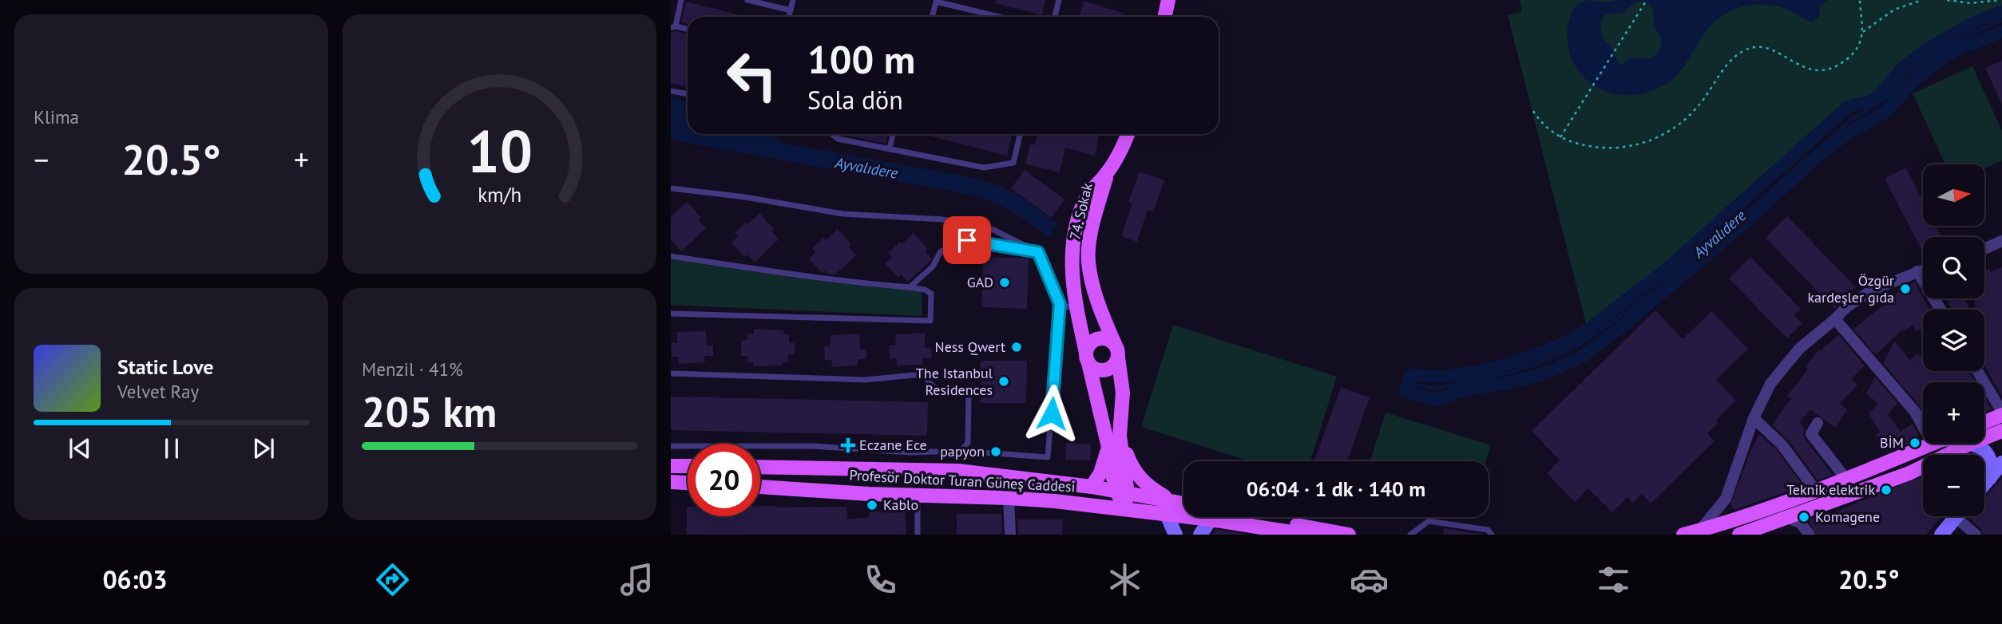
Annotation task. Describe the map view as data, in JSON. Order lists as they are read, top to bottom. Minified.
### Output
{"streets":{"main road":["74. Sokak","Profesör Doktor Turan Güneş Caddesi"]},"water":["Ayvalıdere"],"places":{"other":["GAD","Özgür kardeşler gıda","Ness Qwert","The Istanbul Residences","BİM","papyon","Teknik elektrik","Kablo","Komagene"],"health":["Eczane Ece"]},"north":"right","page":{"tile":["Klima",["Menzil · 41%","205 km"]],"turn":["100 m","Sola dön"],"heat":["−","20.5°","+"],"map_buttons":["+","−"],"song":["Static Love","Velvet Ray"],"limit":"20","trip":"06:04 · 1 dk · 140 m","tabs":["06:03","20.5°"],"gauge":["10","km/h"]}}
